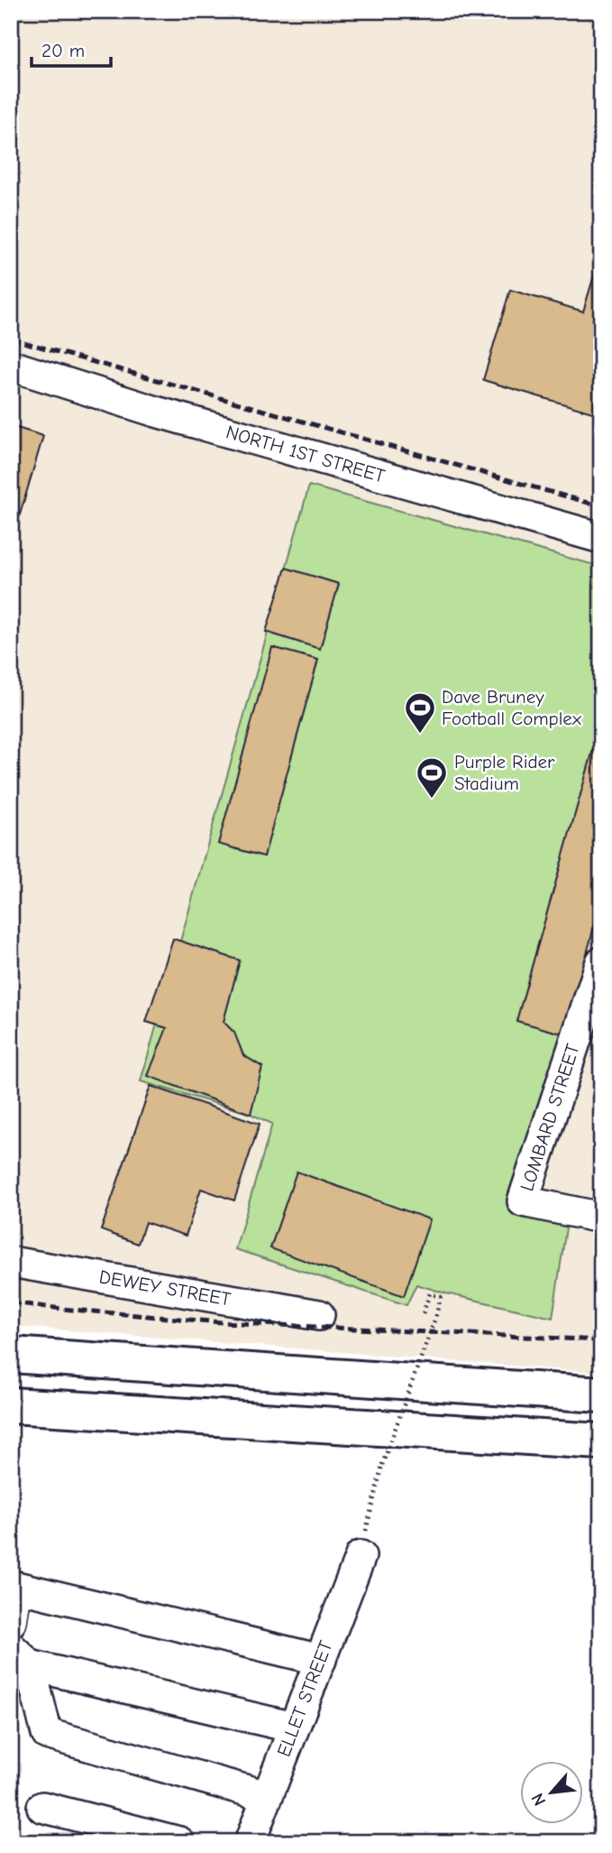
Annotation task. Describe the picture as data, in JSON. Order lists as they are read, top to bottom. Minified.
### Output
{"streets":{"street":["NORTH 1ST STREET","LOMBARD STREET","DEWEY STREET","ELLET STREET"]},"places":{"sports":["Dave Bruney Football Complex","Purple Rider Stadium"]},"scale_bar":"20 m","north":"bottom left"}
